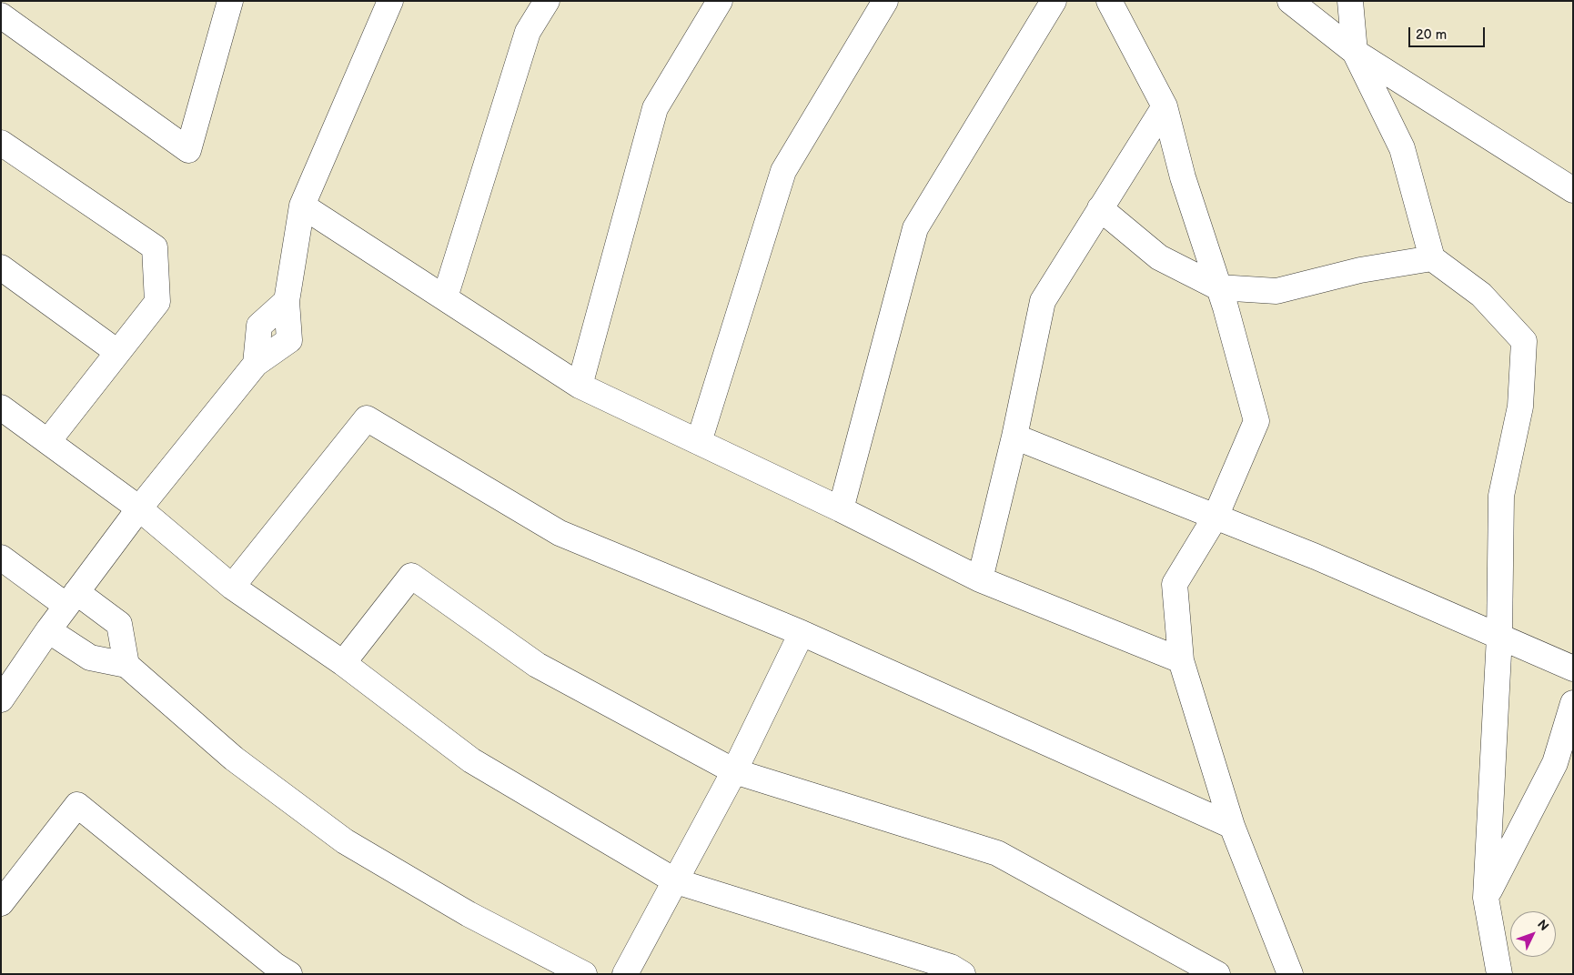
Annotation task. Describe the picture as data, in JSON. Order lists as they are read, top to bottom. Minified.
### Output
{"scale_bar":"20 m","north":"top right"}
